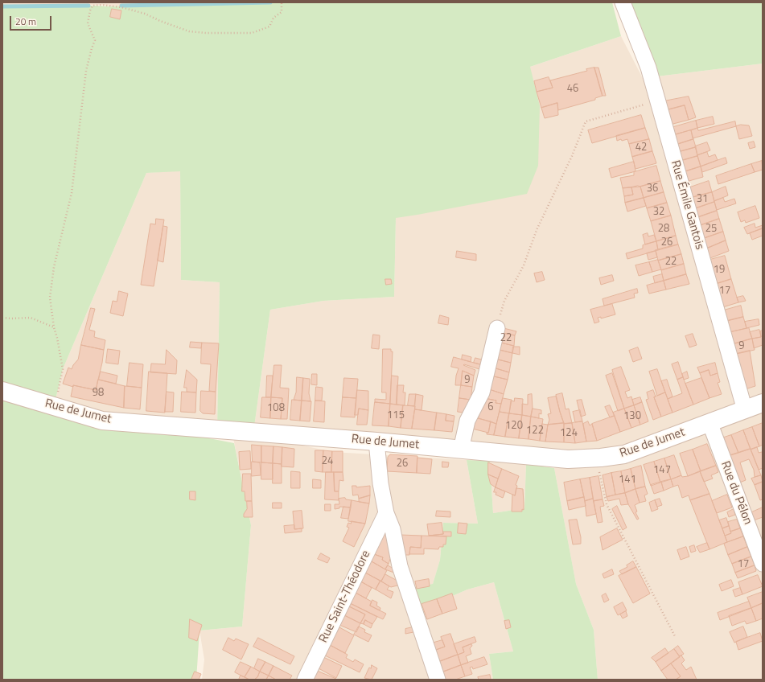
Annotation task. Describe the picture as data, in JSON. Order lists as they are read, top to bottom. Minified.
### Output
{"streets":{"street":["Rue Émile Gantois","Rue de Jumet","Rue du Pélon","Rue Saint-Théodore"]},"crossings":[["Rue Émile Gantois","Rue de Jumet"],["Rue de Jumet","Rue du Pélon"]],"house_numbers":["46","42","36","31","32","28","25","26","22","19","17","22","9","9","98","6","108","115","130","120","122","124","24","26","147","141","17"],"scale_bar":"20 m"}
